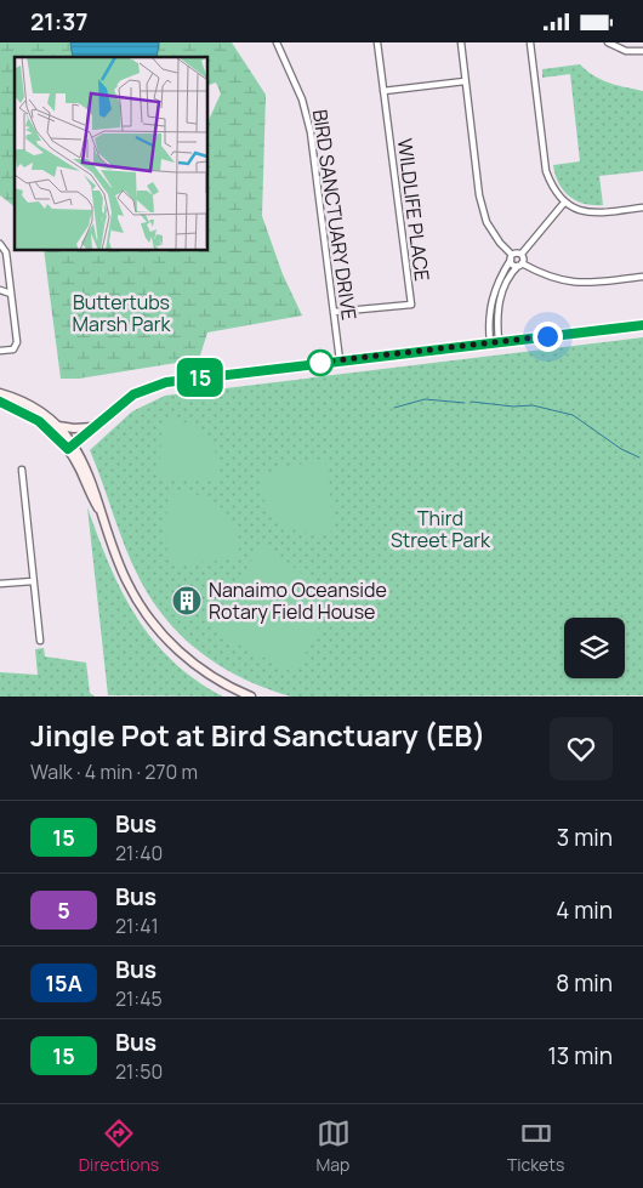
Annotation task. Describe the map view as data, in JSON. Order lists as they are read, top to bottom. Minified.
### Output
{"streets":{"street":["WILDLIFE PLACE","BIRD SANCTUARY DRIVE"]},"crossings":[["WILDLIFE PLACE","BIRD SANCTUARY DRIVE"]],"parks":["Buttertubs Marsh Park","Third Street Park"],"places":{"building":["Nanaimo Oceanside Rotary Field House"]},"lines":["bus line 15"],"page":{"status":"21:37","on_map":"15","heading":["Jingle Pot at Bird Sanctuary (EB)","Walk · 4 min · 270 m"],"list":[{"mark":"15","name":"Bus","note":"21:40","value":"3 min"},{"mark":"5","name":"Bus","note":"21:41","value":"4 min"},{"mark":"15A","name":"Bus","note":"21:45","value":"8 min"},{"mark":"15","name":"Bus","note":"21:50","value":"13 min"}],"tabs":["Directions","Map","Tickets"]}}
